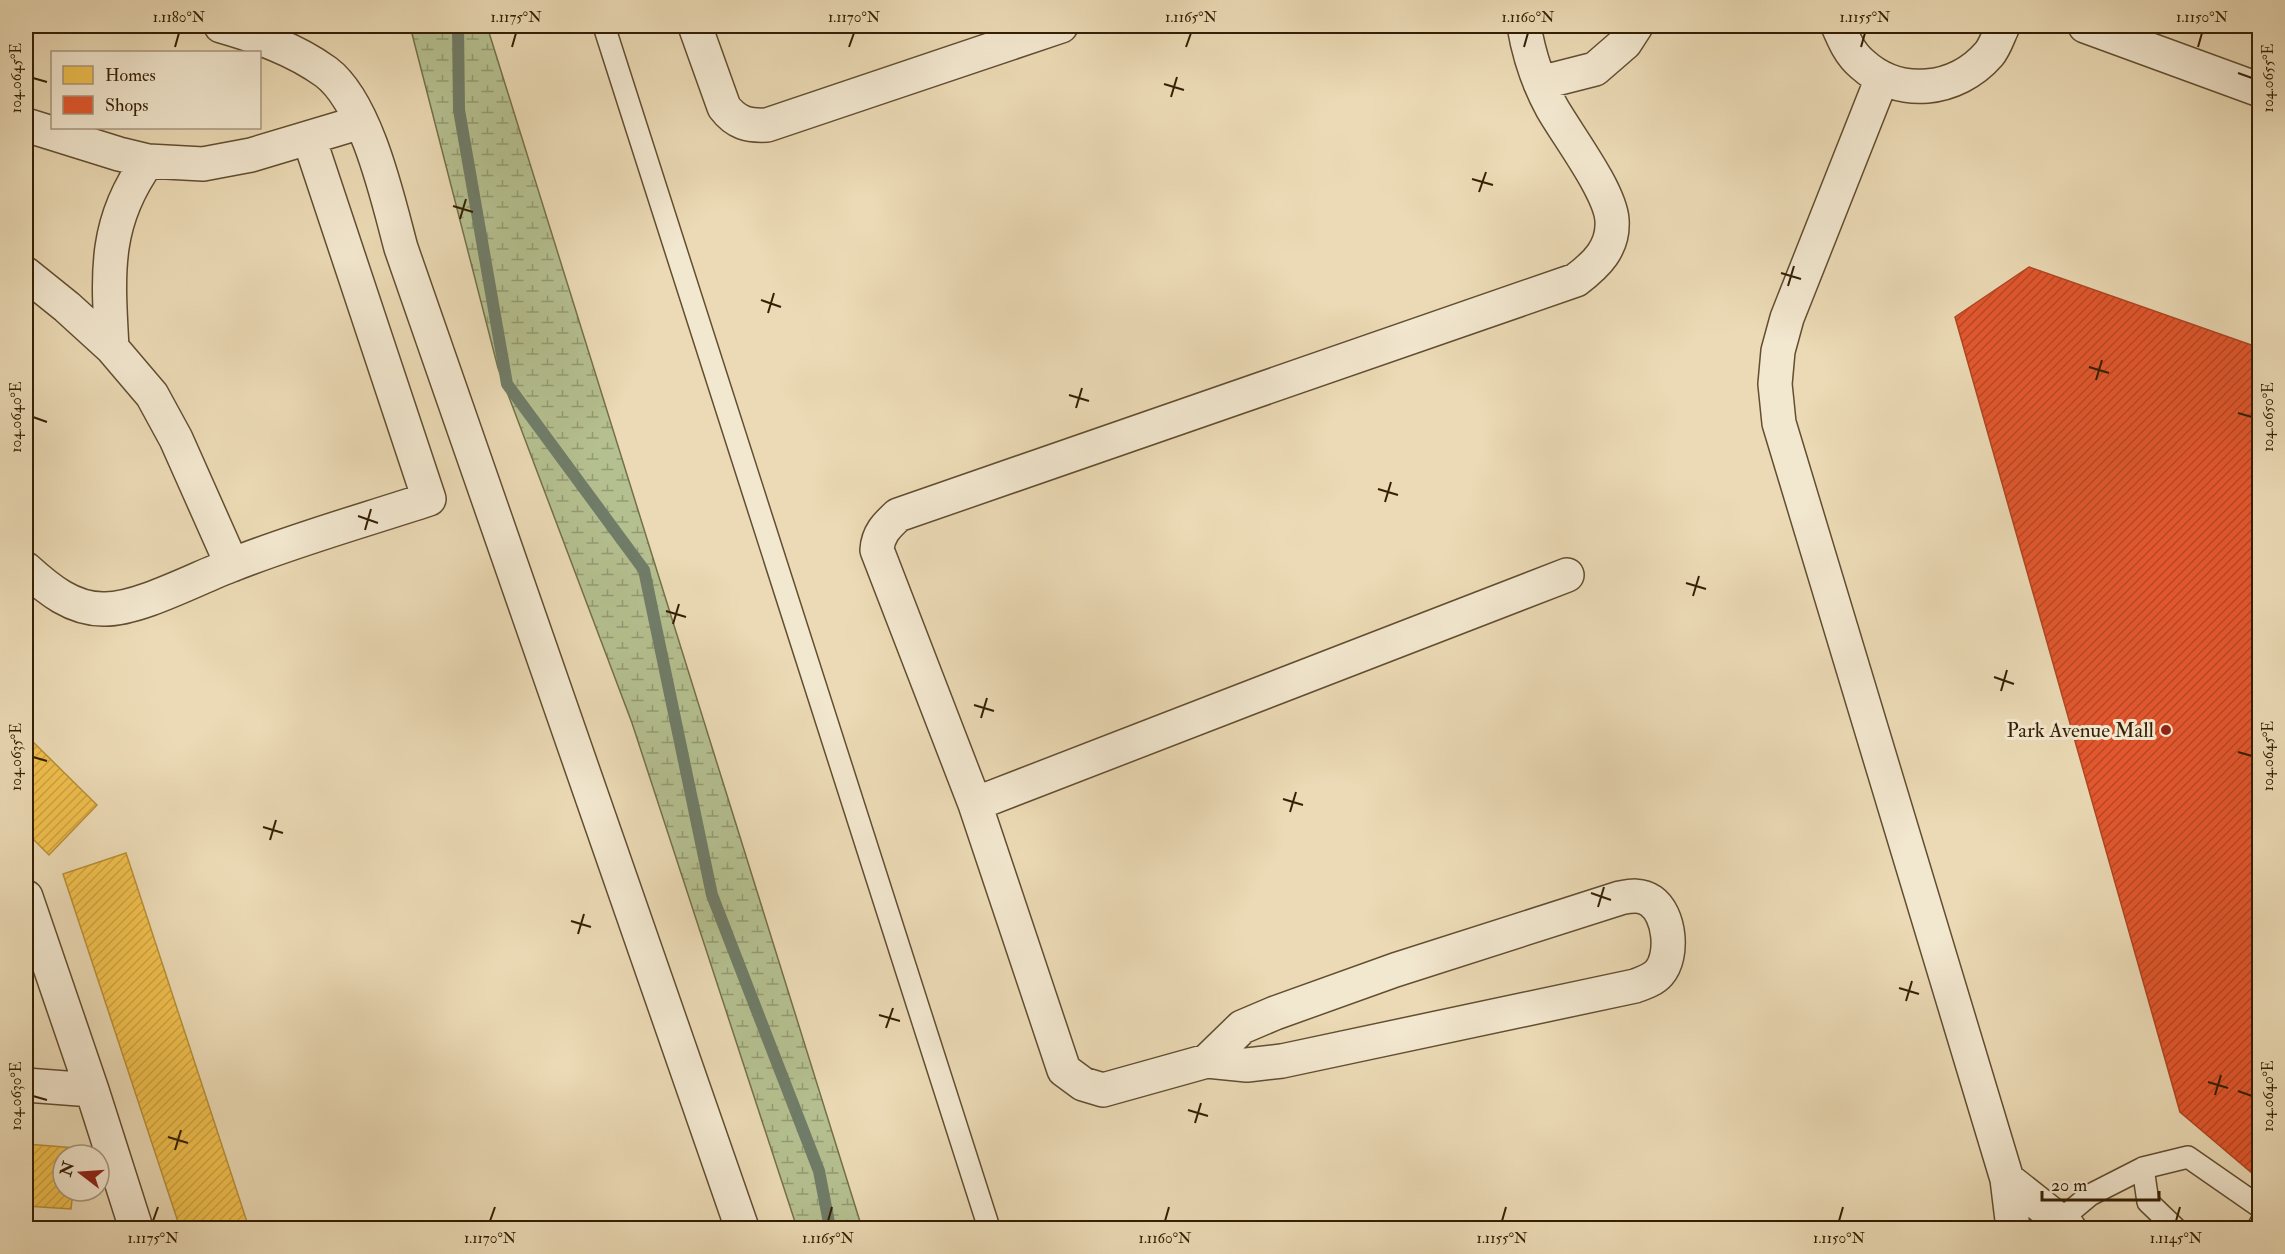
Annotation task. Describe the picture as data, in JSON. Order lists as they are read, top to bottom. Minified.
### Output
{"places":["Park Avenue Mall"],"legend":["Homes","Shops"],"scale_bar":"20 m","north":"left","coordinates":["1.1180°N","1.1175°N","1.1170°N","1.1165°N","1.1160°N","1.1155°N","1.1150°N","104.0655°E","104.0645°E","104.0650°E","104.0640°E","104.0635°E","104.0630°E","1.1145°N"]}
